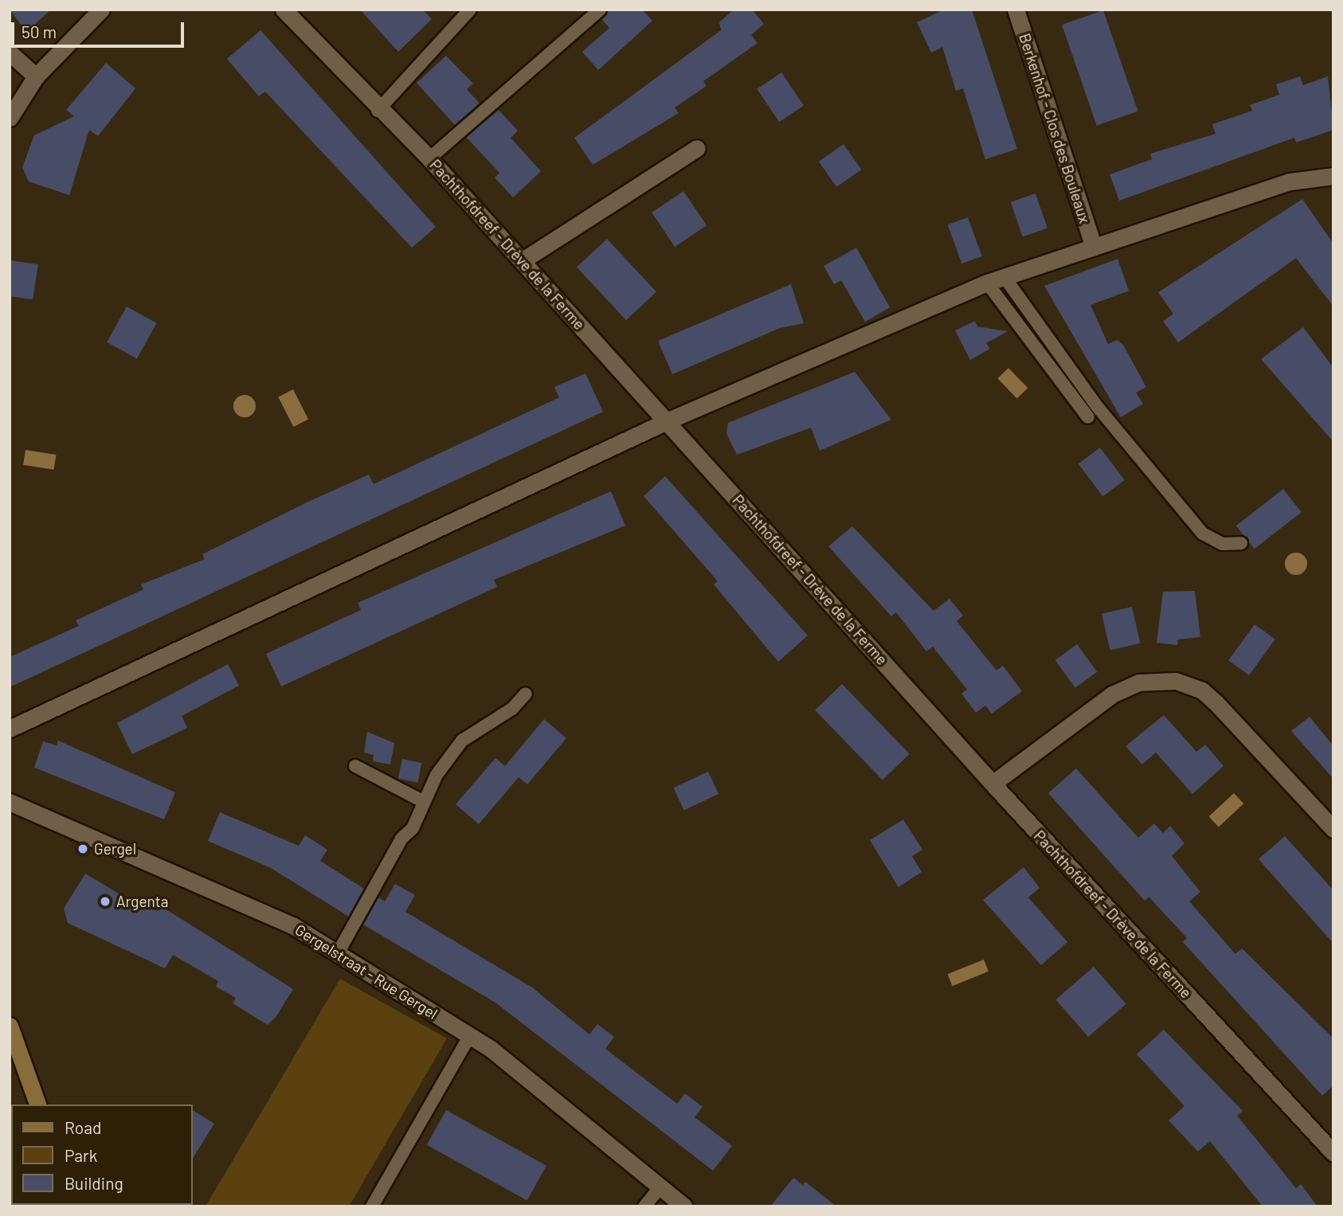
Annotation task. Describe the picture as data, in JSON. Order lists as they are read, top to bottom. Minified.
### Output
{"streets":{"street":["Berkenhof - Clos des Bouleaux","Pachthofdreef - Drève de la Ferme","Gergelstraat - Rue Gergel"]},"places":["Gergel","Argenta"],"legend":["Road","Park","Building"],"scale_bar":"50 m"}
